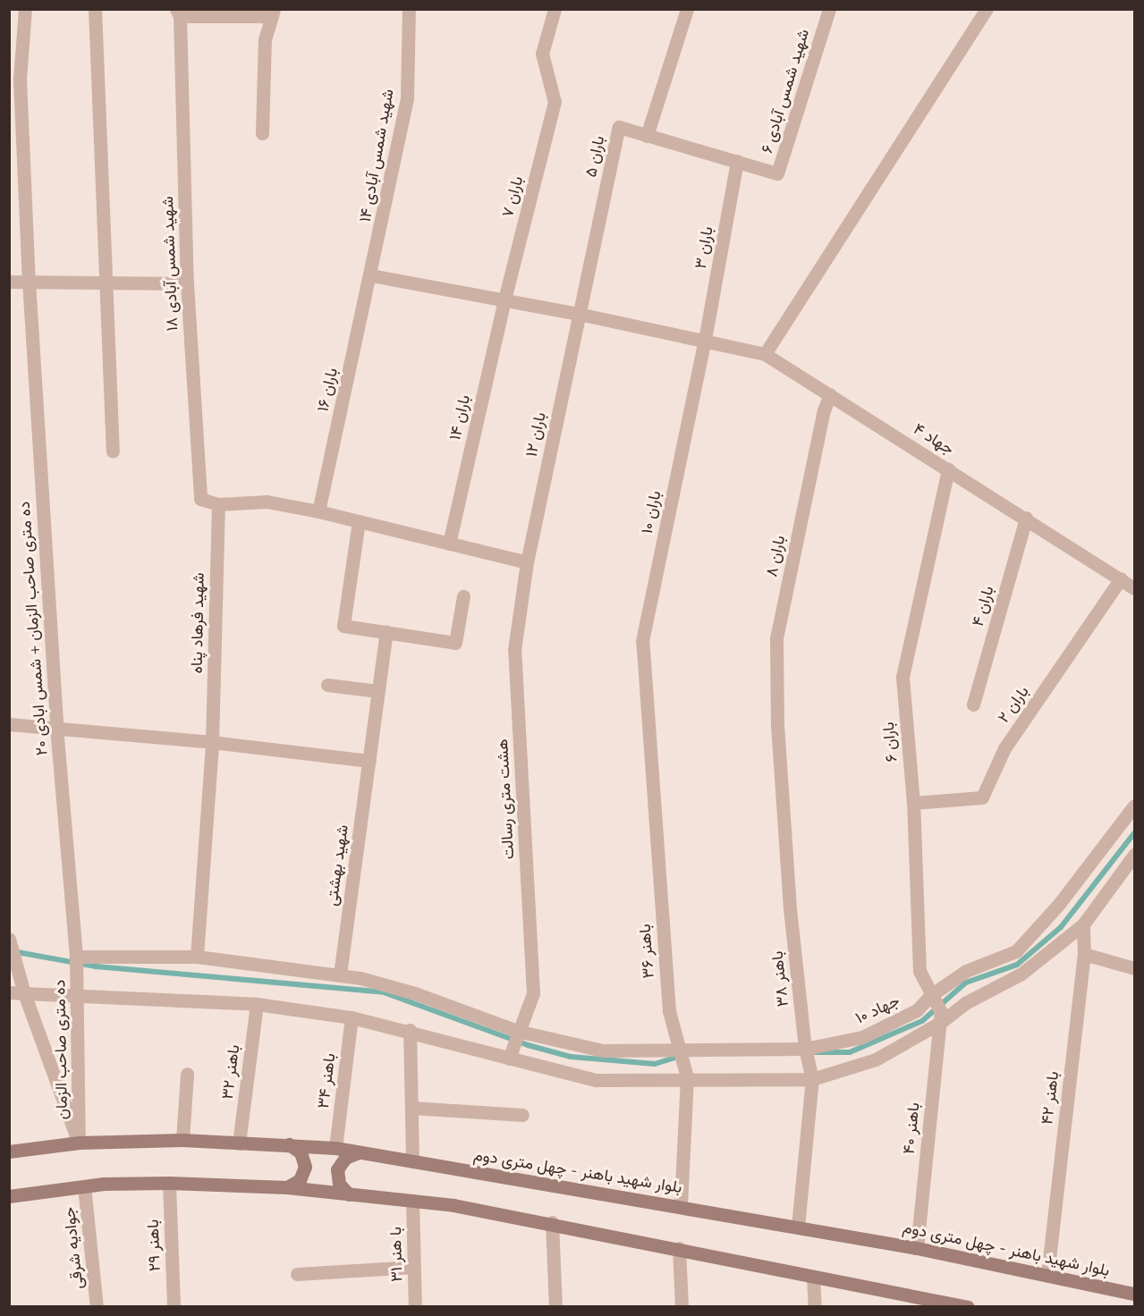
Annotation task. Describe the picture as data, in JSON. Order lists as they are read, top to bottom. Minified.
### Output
{"streets":{"street":["شهید شمس آبادی ۶","شهید شمس آبادی ۱۴","باران ۵","باران ۷","باران ۳","شهید شمس آبادی ۱۸","باران ۱۶","باران ۱۴","باران ۱۲","جهاد ۴","باران ۱۰","باران ۸","باران ۴","شهید فرهاد پناه","ده متری صاحب الزمان + شمس ابادی ۲۰","باران ۲","باران ۶","هشت متری رسالت","شهید بهشتی","باهنر ۳۶","باهنر ۳۸","جهاد ۱۰","ده متری صاحب الزمان","باهنر ۳۲","باهنر ۳۴","باهنر ۴۲","باهنر ۴۰","بلوار شهید باهنر - چهل متری دوم","باهنر ۲۹","جوادیه شرقی","با هنر ۳۱"]},"crossings":[["شهید شمس آبادی ۶","باران ۵"],["شهید شمس آبادی ۶","باران ۳"],["شهید شمس آبادی ۱۴","باران ۱۶"],["شهید شمس آبادی ۱۴","جهاد ۴"],["باران ۵","باران ۳"],["باران ۵","باران ۱۲"],["باران ۵","جهاد ۴"],["باران ۷","باران ۱۴"],["باران ۷","جهاد ۴"],["باران ۳","جهاد ۴"],["باران ۳","باران ۱۰"],["شهید شمس آبادی ۱۸","شهید فرهاد پناه"],["باران ۱۶","جهاد ۴"],["باران ۱۴","جهاد ۴"],["باران ۱۲","جهاد ۴"],["باران ۱۲","هشت متری رسالت"],["جهاد ۴","باران ۱۰"],["جهاد ۴","باران ۸"],["جهاد ۴","باران ۴"],["جهاد ۴","باران ۲"],["جهاد ۴","باران ۶"],["باران ۱۰","باهنر ۳۶"],["باران ۸","باهنر ۳۸"],["شهید فرهاد پناه","جهاد ۱۰"],["ده متری صاحب الزمان + شمس ابادی ۲۰","جهاد ۱۰"],["ده متری صاحب الزمان + شمس ابادی ۲۰","ده متری صاحب الزمان"],["باران ۲","باران ۶"],["باران ۶","جهاد ۱۰"],["باران ۶","باهنر ۴۰"],["هشت متری رسالت","جهاد ۱۰"],["شهید بهشتی","جهاد ۱۰"],["باهنر ۳۶","جهاد ۱۰"],["باهنر ۳۶","بلوار شهید باهنر - چهل متری دوم"],["باهنر ۳۸","جهاد ۱۰"],["باهنر ۳۸","بلوار شهید باهنر - چهل متری دوم"],["جهاد ۱۰","ده متری صاحب الزمان"],["جهاد ۱۰","باهنر ۴۰"],["ده متری صاحب الزمان","بلوار شهید باهنر - چهل متری دوم"],["باهنر ۳۲","بلوار شهید باهنر - چهل متری دوم"],["باهنر ۳۴","بلوار شهید باهنر - چهل متری دوم"],["باهنر ۴۲","بلوار شهید باهنر - چهل متری دوم"],["باهنر ۴۰","بلوار شهید باهنر - چهل متری دوم"]]}
